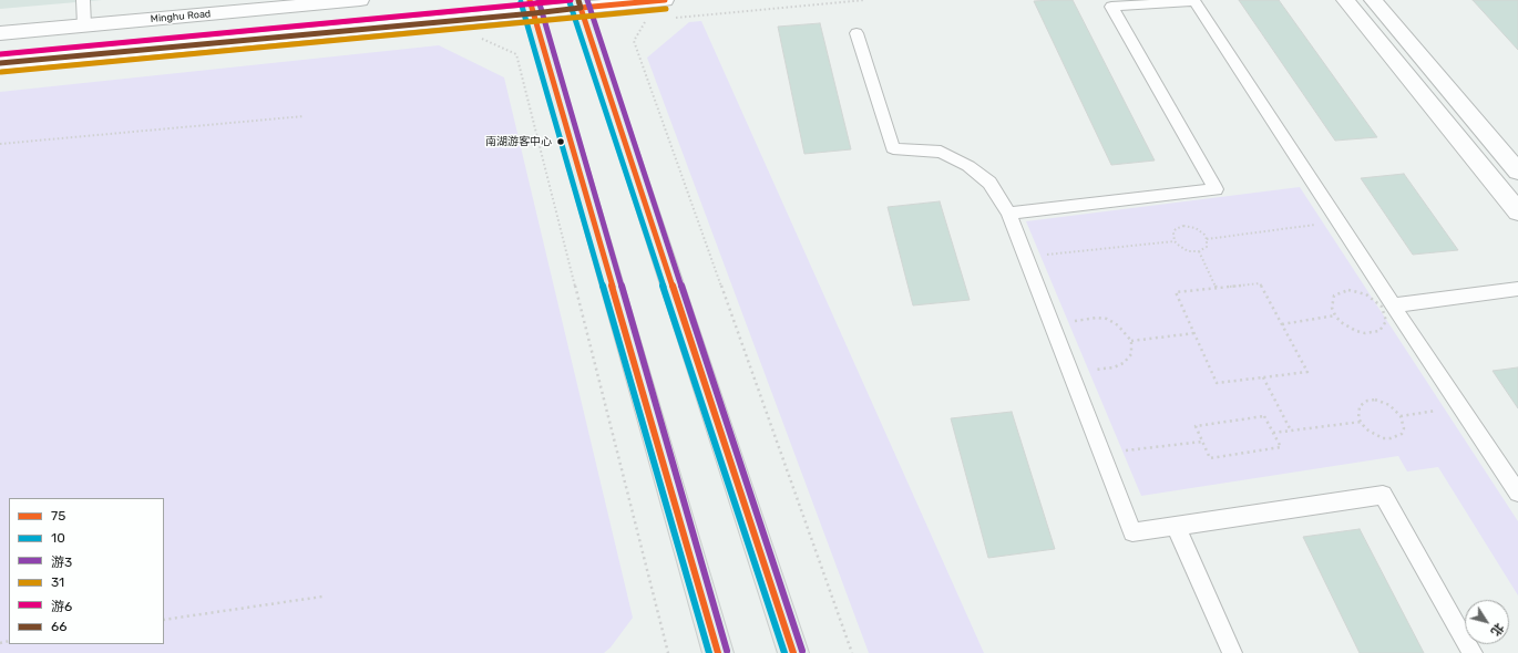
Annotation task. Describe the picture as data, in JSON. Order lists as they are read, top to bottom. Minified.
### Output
{"streets":{"main road":["Minghu Road"]},"places":["南湖游客中心"],"lines":["transit line 75","transit line 游3","transit line 游6","transit line 66","transit line 10","transit line 31"],"legend":["75","10","游3","31","游6","66"],"north":"bottom right"}
